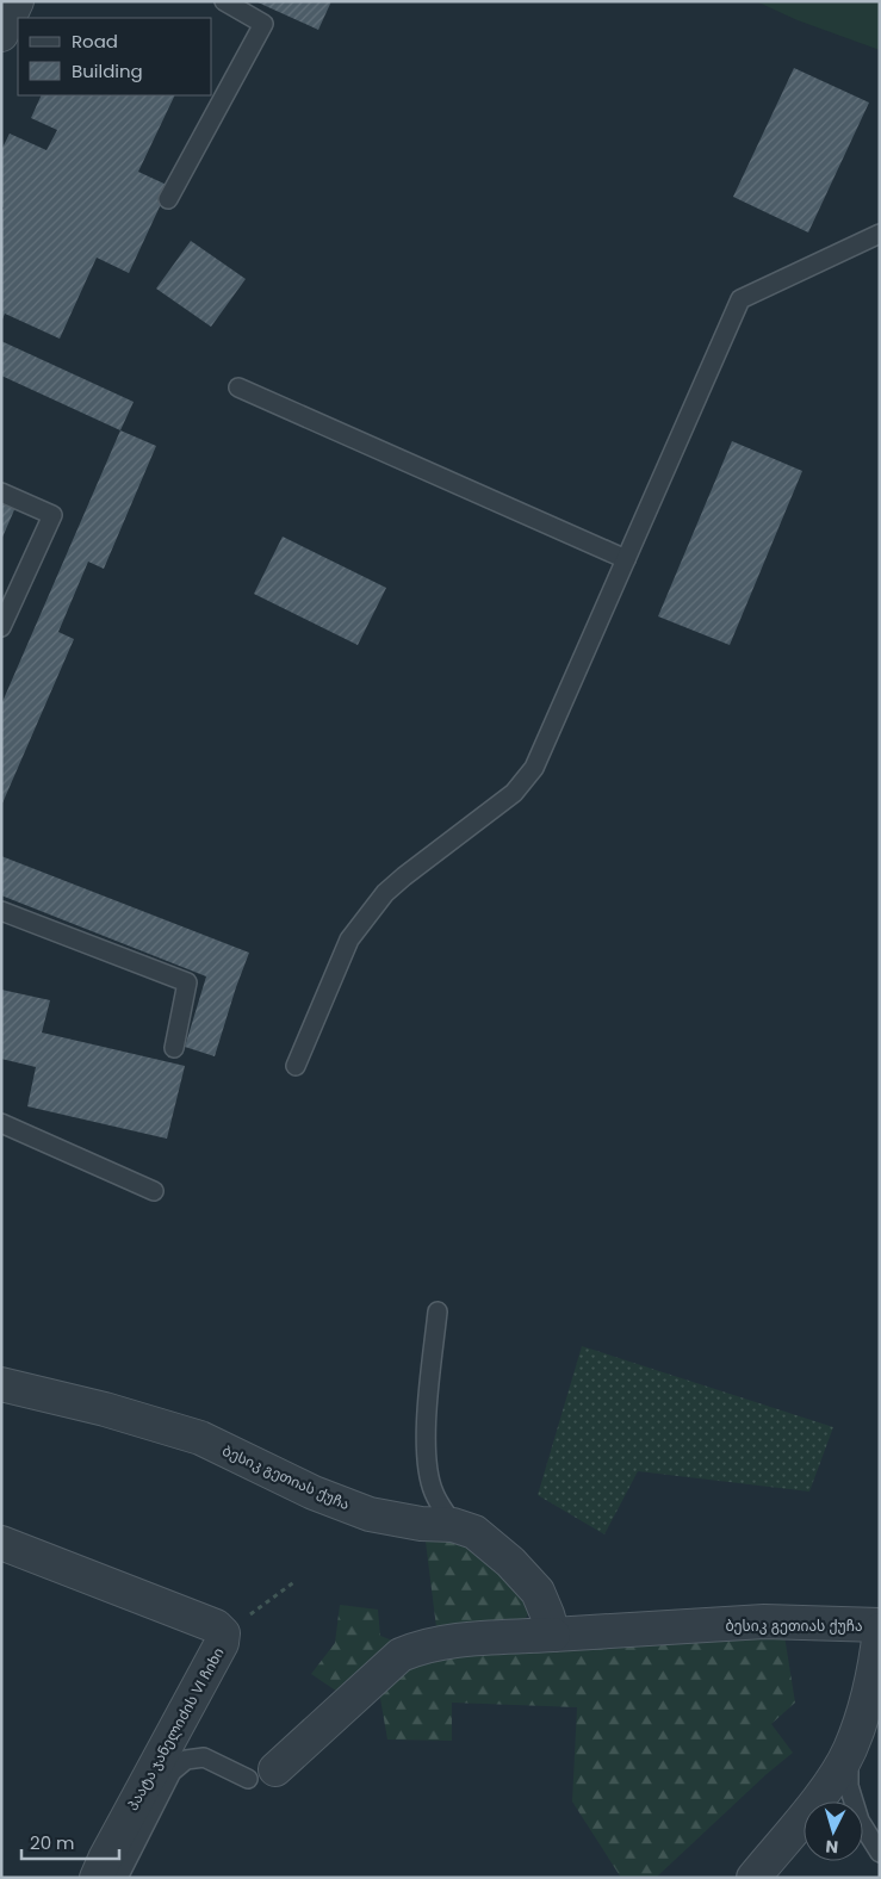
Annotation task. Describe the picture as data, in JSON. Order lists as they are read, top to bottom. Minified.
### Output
{"streets":{"street":["ბესიკ გეთიას ქუჩა","პაატა ჯანელიძის VI ჩიხი"]},"legend":["Road","Building"],"scale_bar":"20 m","north":"bottom"}
